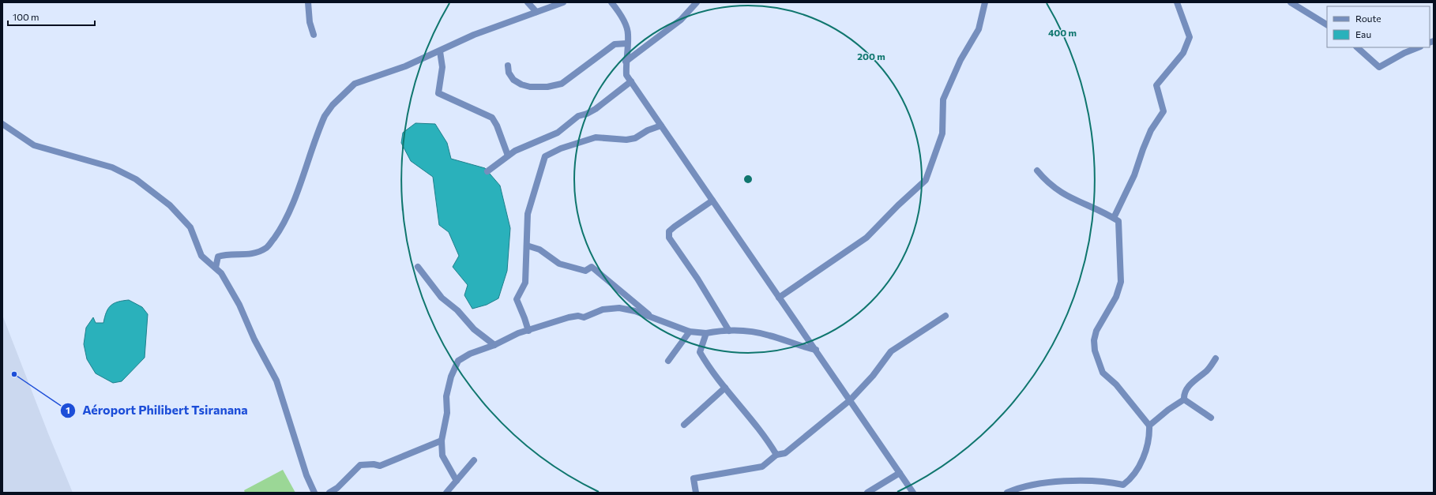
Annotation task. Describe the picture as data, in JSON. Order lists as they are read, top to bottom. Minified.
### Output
{"places":["Aéroport Philibert Tsiranana"],"legend":["Route","Eau"],"scale_bar":"100 m","rings":["400 m","200 m"]}
